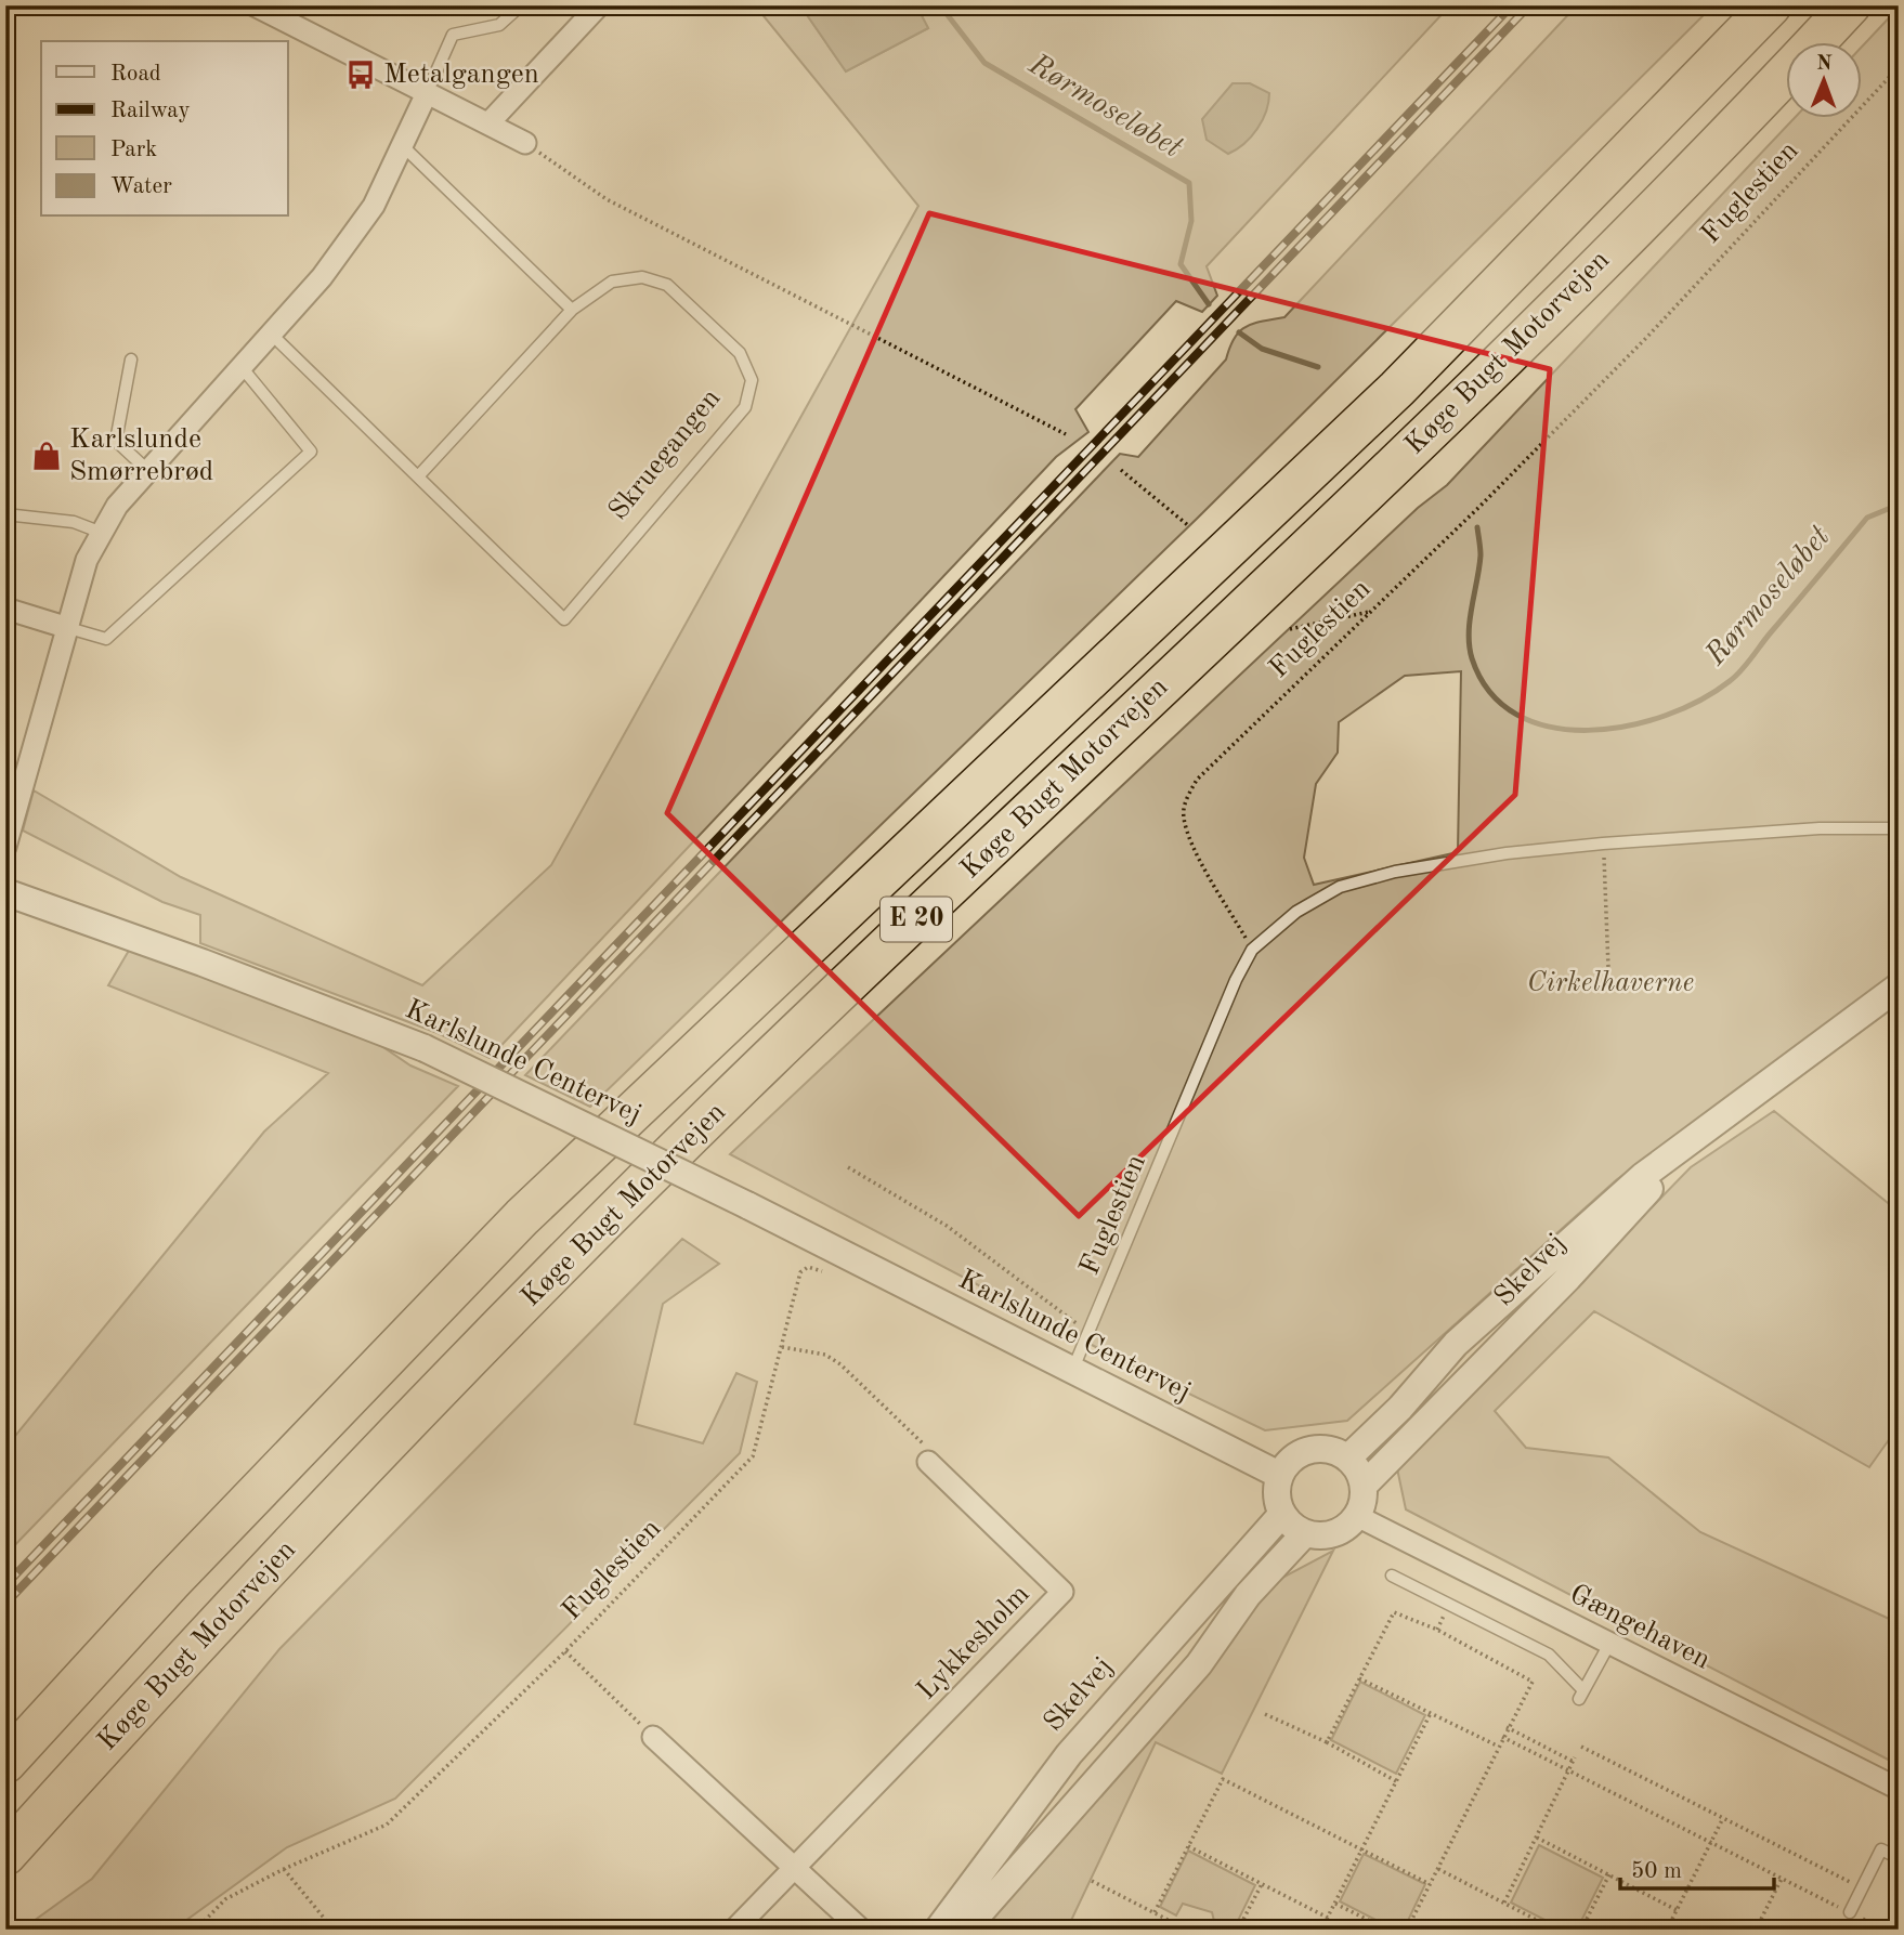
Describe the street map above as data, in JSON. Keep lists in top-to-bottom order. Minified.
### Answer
{"streets":{"highway":["Køge Bugt Motorvejen","E 20"],"street":["Karlslunde Centervej","Skelvej","Gængehaven","Lykkesholm"],"lane":["Fuglestien","Skruegangen"]},"crossings":[["Fuglestien","Karlslunde Centervej"],["Karlslunde Centervej","Skelvej"],["Karlslunde Centervej","Gængehaven"],["Skelvej","Gængehaven"]],"water":["Rørmoseløbet"],"parks":["Cirkelhaverne"],"places":{"bus stop":["Metalgangen"],"shop":["Karlslunde Smørrebrød"]},"legend":["Road","Railway","Park","Water"],"scale_bar":"50 m","north":"top"}
